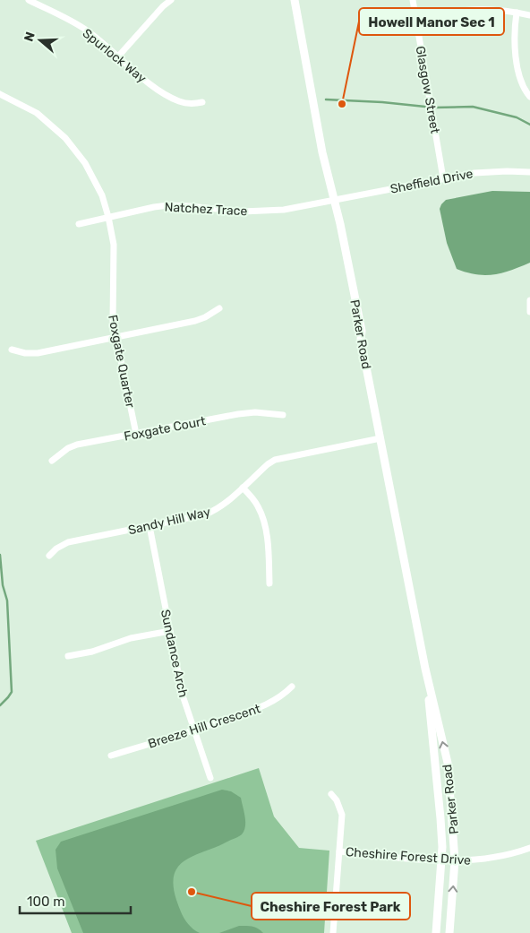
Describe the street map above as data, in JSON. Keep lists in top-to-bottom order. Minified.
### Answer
{"streets":{"street":["Spurlock Way","Glasgow Street","Sheffield Drive","Natchez Trace","Parker Road","Foxgate Quarter","Foxgate Court","Sandy Hill Way","Sundance Arch","Breeze Hill Crescent","Cheshire Forest Drive"]},"crossings":[["Glasgow Street","Sheffield Drive"],["Sheffield Drive","Natchez Trace"],["Sheffield Drive","Parker Road"],["Natchez Trace","Parker Road"],["Natchez Trace","Foxgate Quarter"],["Parker Road","Sandy Hill Way"],["Parker Road","Cheshire Forest Drive"],["Foxgate Quarter","Foxgate Court"],["Sandy Hill Way","Sundance Arch"],["Sundance Arch","Breeze Hill Crescent"]],"places":["Howell Manor Sec 1","Cheshire Forest Park"],"scale_bar":"100 m","north":"left"}
